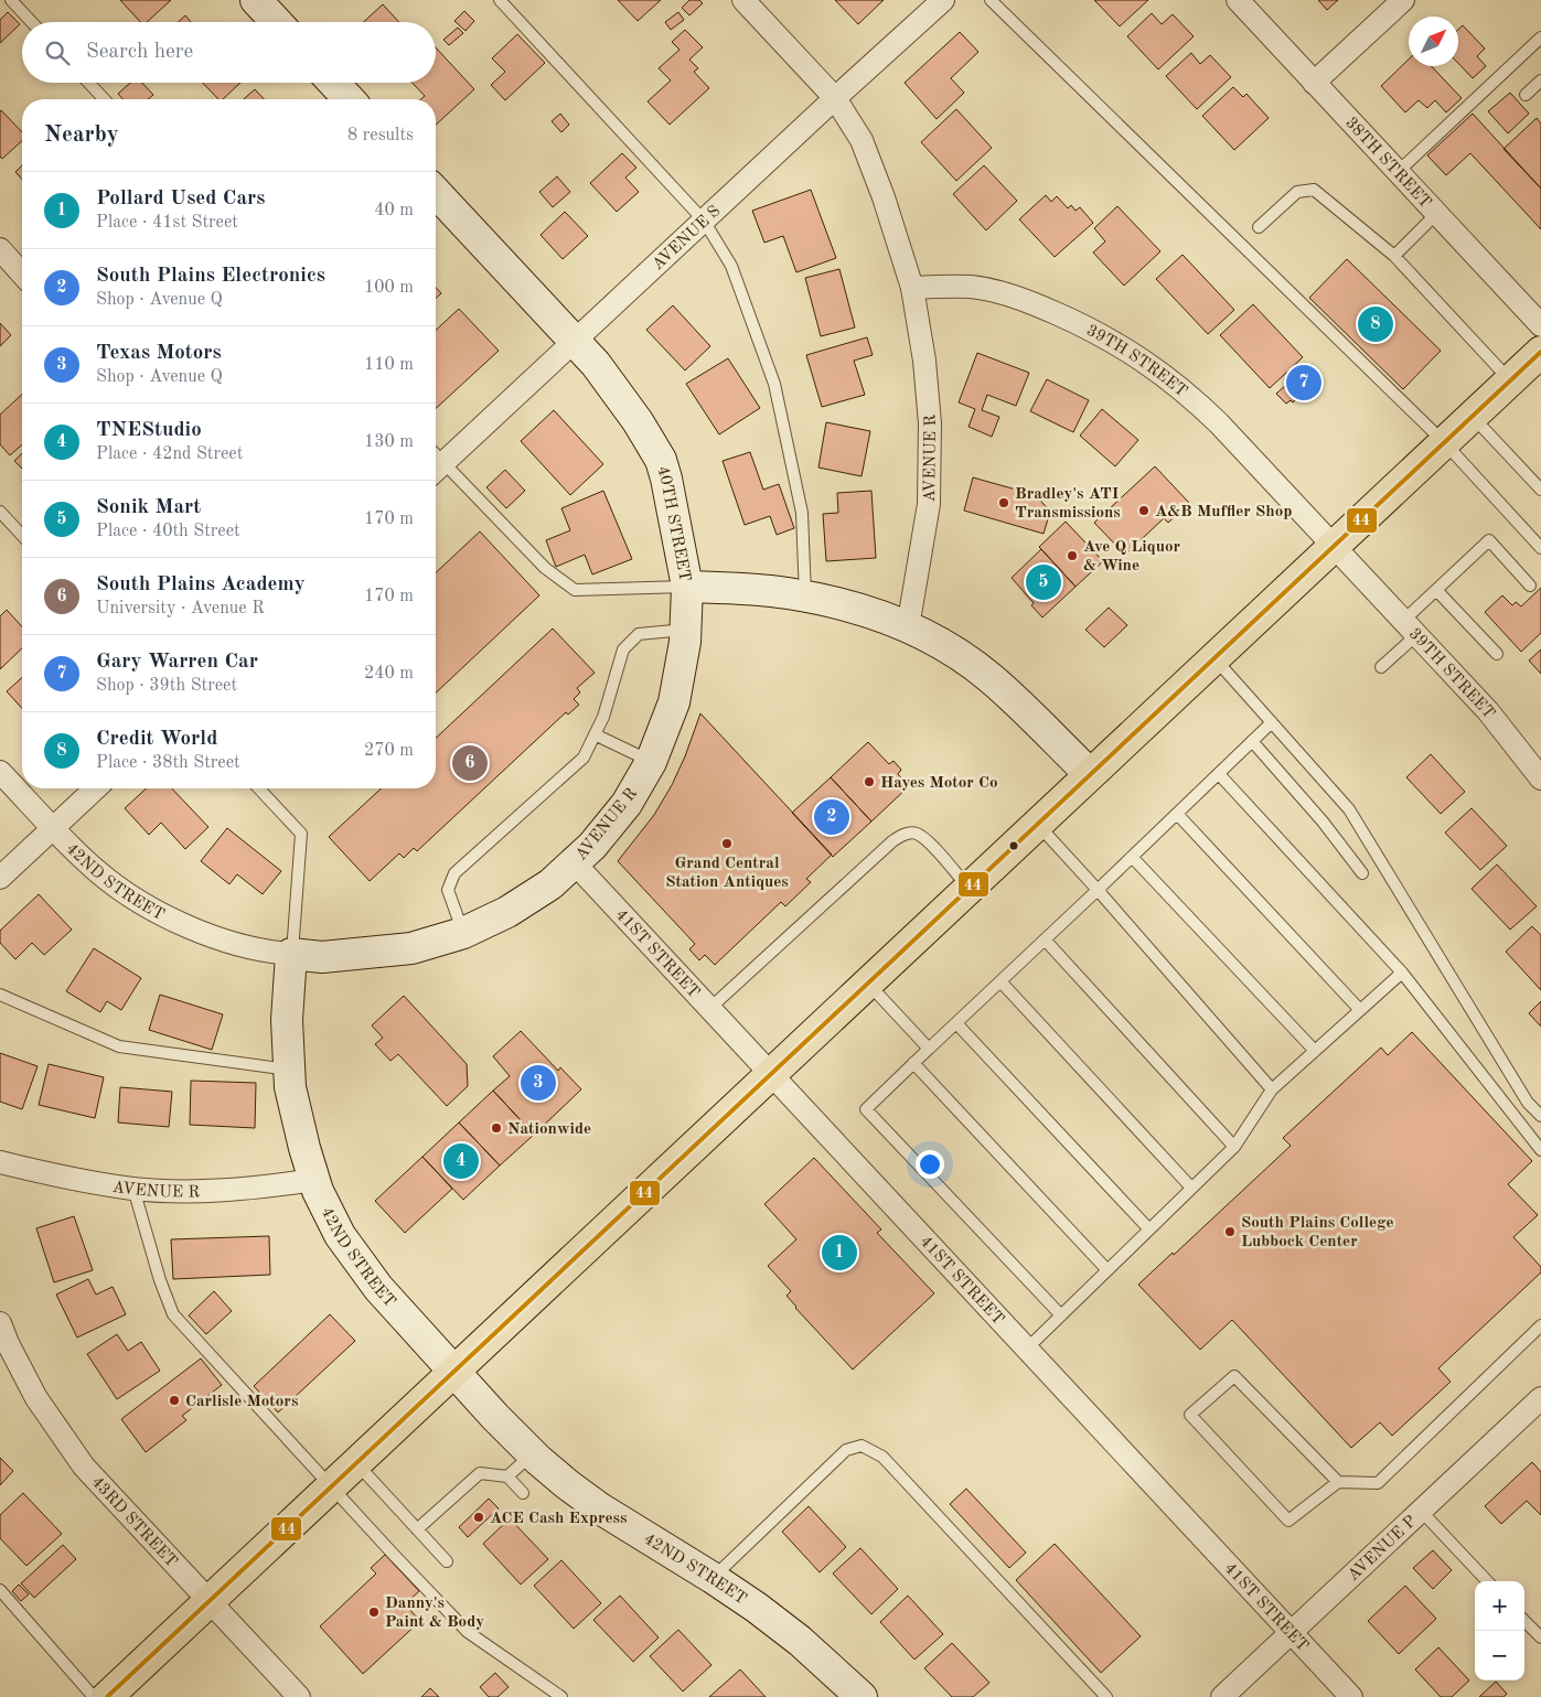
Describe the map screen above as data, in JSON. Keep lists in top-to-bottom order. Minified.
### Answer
{"streets":{"street":["38TH STREET","AVENUE S","39TH STREET","AVENUE R","40TH STREET","42ND STREET","41ST STREET","43RD STREET","AVENUE P"]},"crossings":[["AVENUE S","40TH STREET"],["39TH STREET","AVENUE R"],["AVENUE R","40TH STREET"],["AVENUE R","42ND STREET"],["AVENUE R","41ST STREET"],["41ST STREET","AVENUE P"]],"places":["Bradley's ATI Transmissions","A&B Muffler Shop","Ave Q Liquor & Wine","Hayes Motor Co","Grand Central Station Antiques","Nationwide","South Plains College Lubbock Center","Carlisle Motors","ACE Cash Express","Danny's Paint & Body"],"lines":["transit line 44"],"north":"top right","page":{"search":"Search here","heading":["Nearby","8 results"],"list":[{"mark":"1","name":"Pollard Used Cars","note":"Place · 41st Street","value":"40 m"},{"mark":"2","name":"South Plains Electronics","note":"Shop · Avenue Q","value":"100 m"},{"mark":"3","name":"Texas Motors","note":"Shop · Avenue Q","value":"110 m"},{"mark":"4","name":"TNEStudio","note":"Place · 42nd Street","value":"130 m"},{"mark":"5","name":"Sonik Mart","note":"Place · 40th Street","value":"170 m"},{"mark":"6","name":"South Plains Academy","note":"University · Avenue R","value":"170 m"},{"mark":"7","name":"Gary Warren Car","note":"Shop · 39th Street","value":"240 m"},{"mark":"8","name":"Credit World","note":"Place · 38th Street","value":"270 m"}],"pins":["8","7","5","6","2","3","4","1"],"map_buttons":["+","−"]}}
